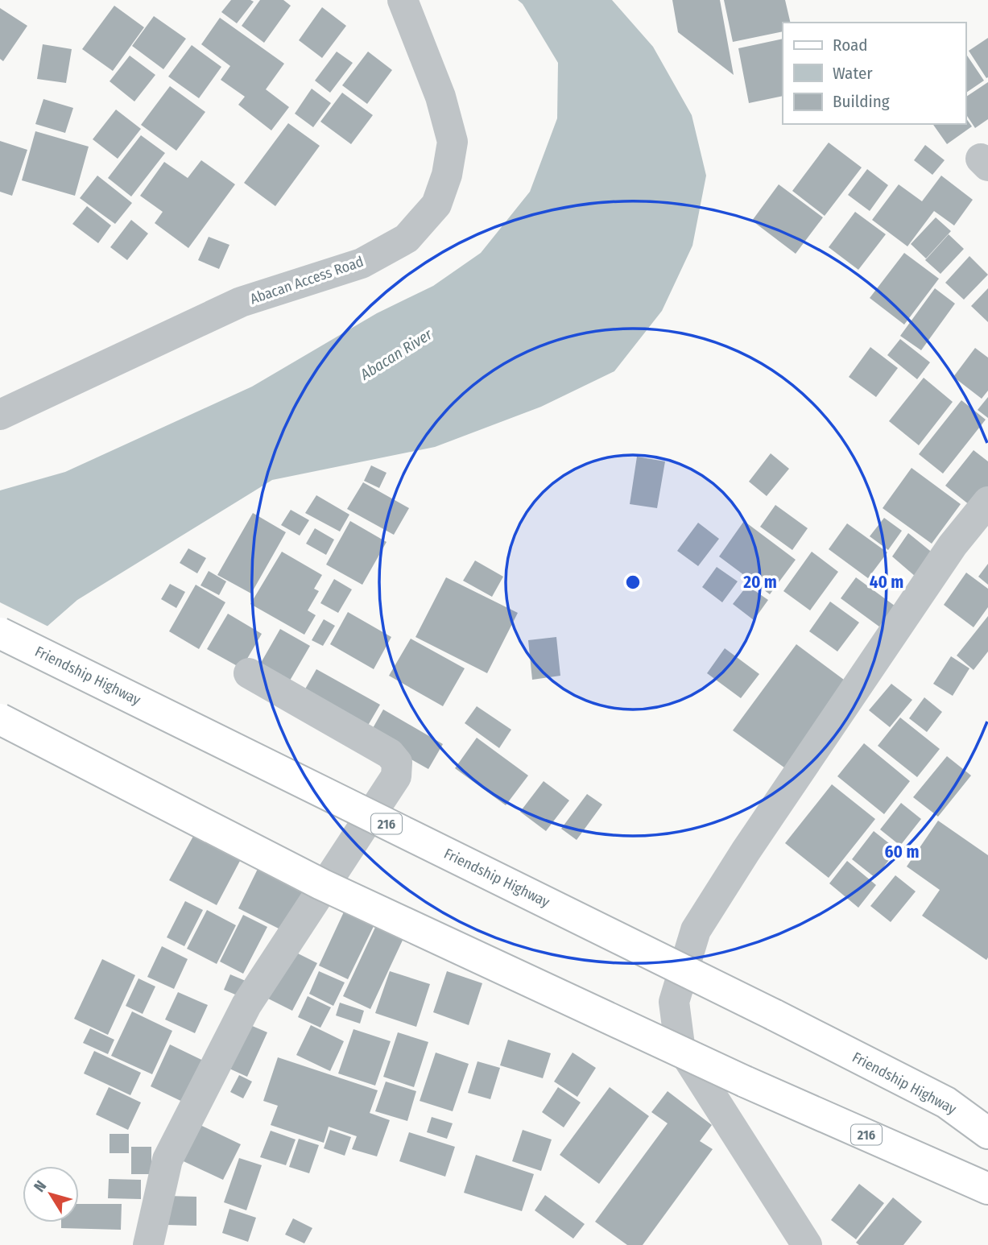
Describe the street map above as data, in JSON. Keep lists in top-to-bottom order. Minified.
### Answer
{"streets":{"main road":["Friendship Highway","216"],"street":["Abacan Access Road"]},"water":["Abacan River"],"legend":["Road","Water","Building"],"north":"top left","rings":["20 m","40 m","60 m"]}
